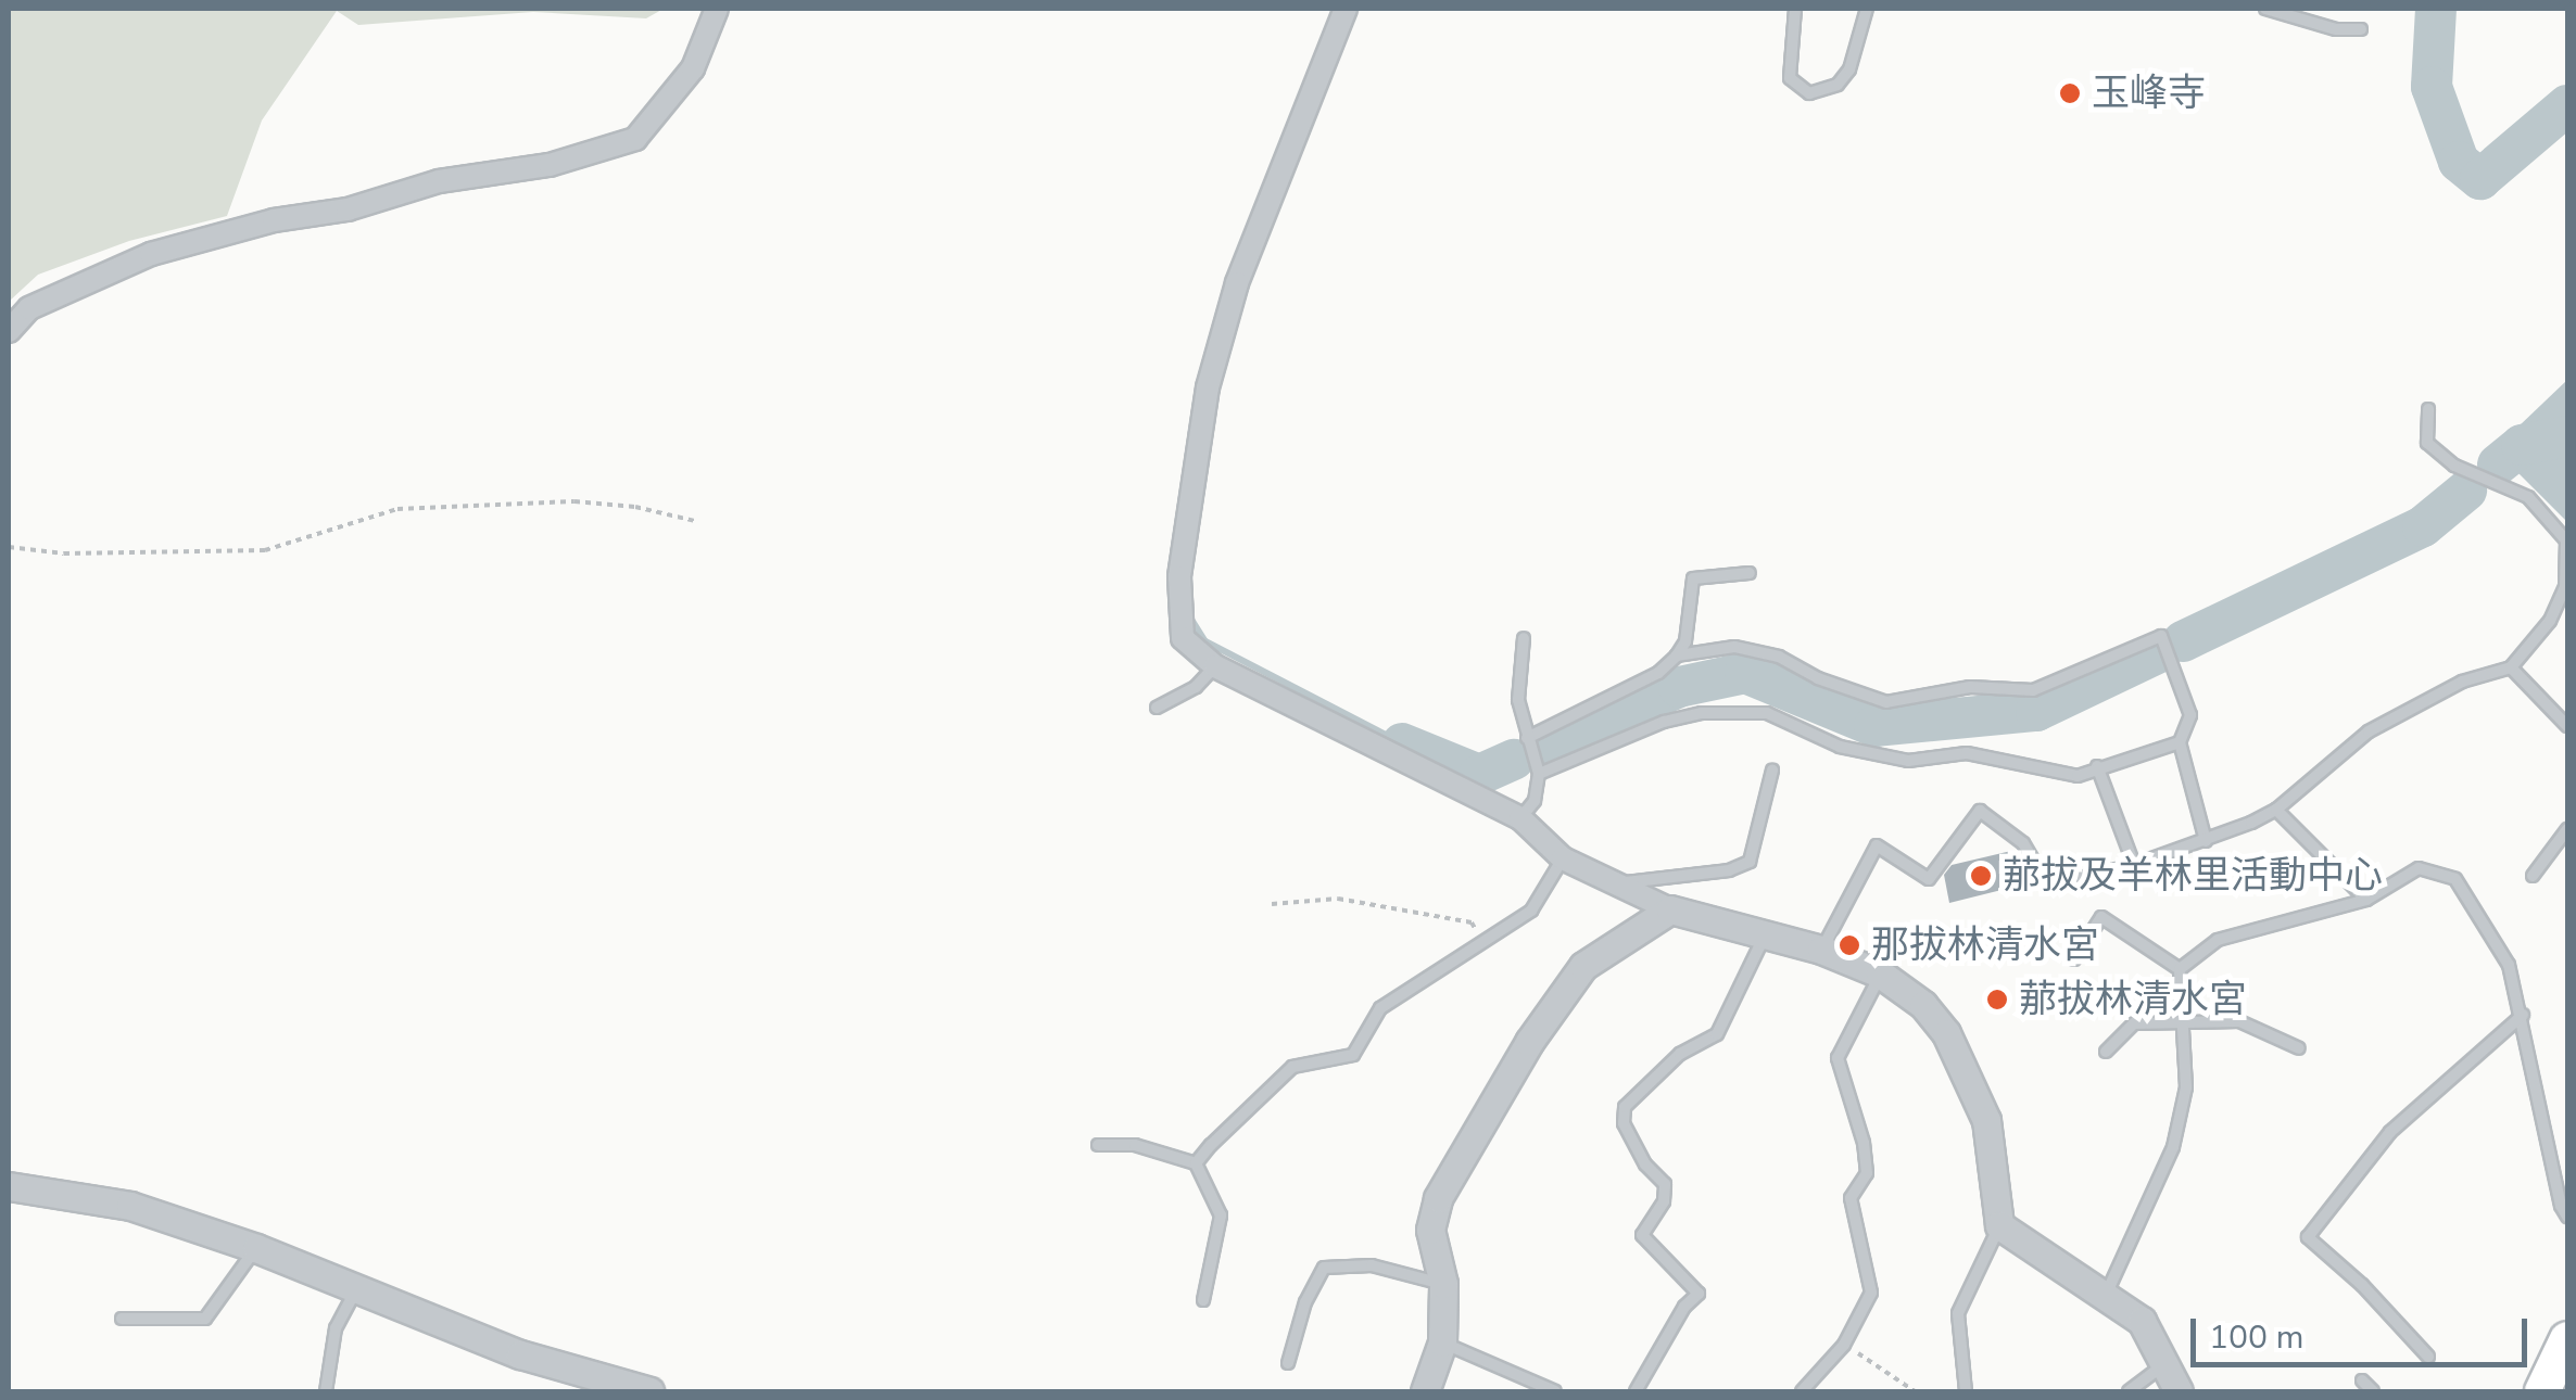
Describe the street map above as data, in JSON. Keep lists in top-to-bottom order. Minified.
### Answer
{"places":["玉峰寺","𦰡拔及羊林里活動中心","那拔林清水宮","𦰡拔林清水宮"],"scale_bar":"100 m"}
